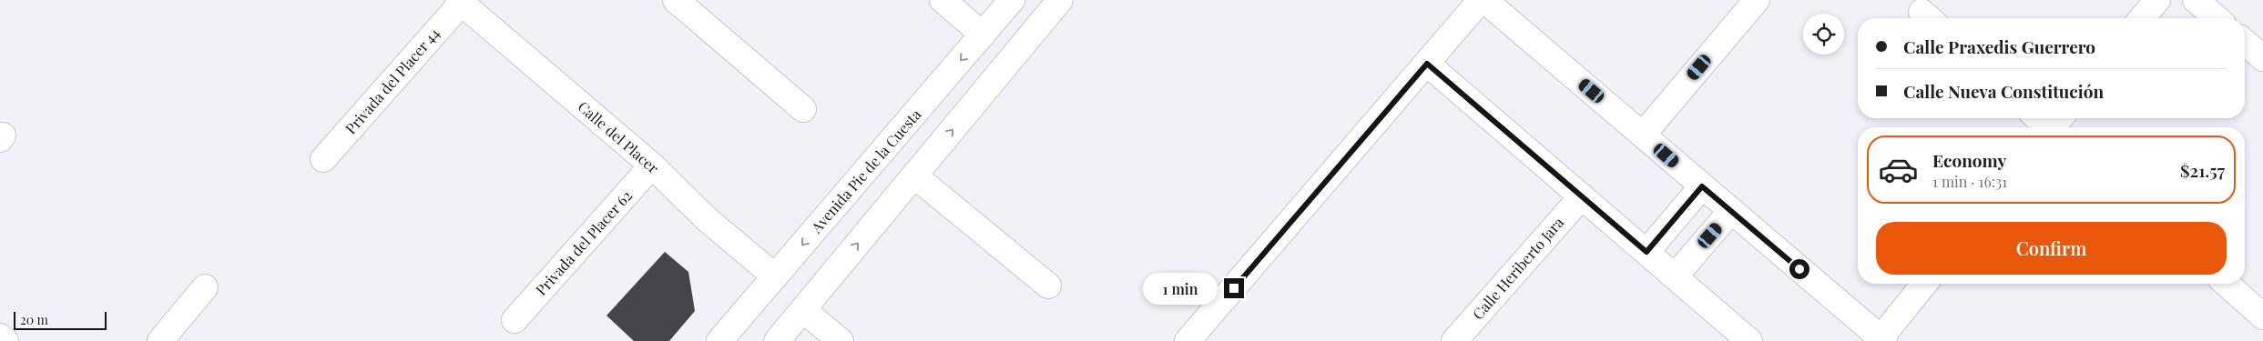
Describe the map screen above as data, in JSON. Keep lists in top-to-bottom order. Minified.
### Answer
{"streets":{"street":["Privada del Placer 44","Calle del Placer","Avenida Pie de la Cuesta","Privada del Placer 62","Calle Heriberto Jara"]},"crossings":[["Privada del Placer 44","Calle del Placer"],["Calle del Placer","Avenida Pie de la Cuesta"],["Calle del Placer","Privada del Placer 62"]],"scale_bar":"20 m","page":{"banner":["Calle Praxedis Guerrero","Calle Nueva Constitución"],"list":[{"name":"Economy","note":"1 min · 16:31","value":"$21.57"}],"buttons":"Confirm","bubble":"1 min","scale":"20 m"}}
